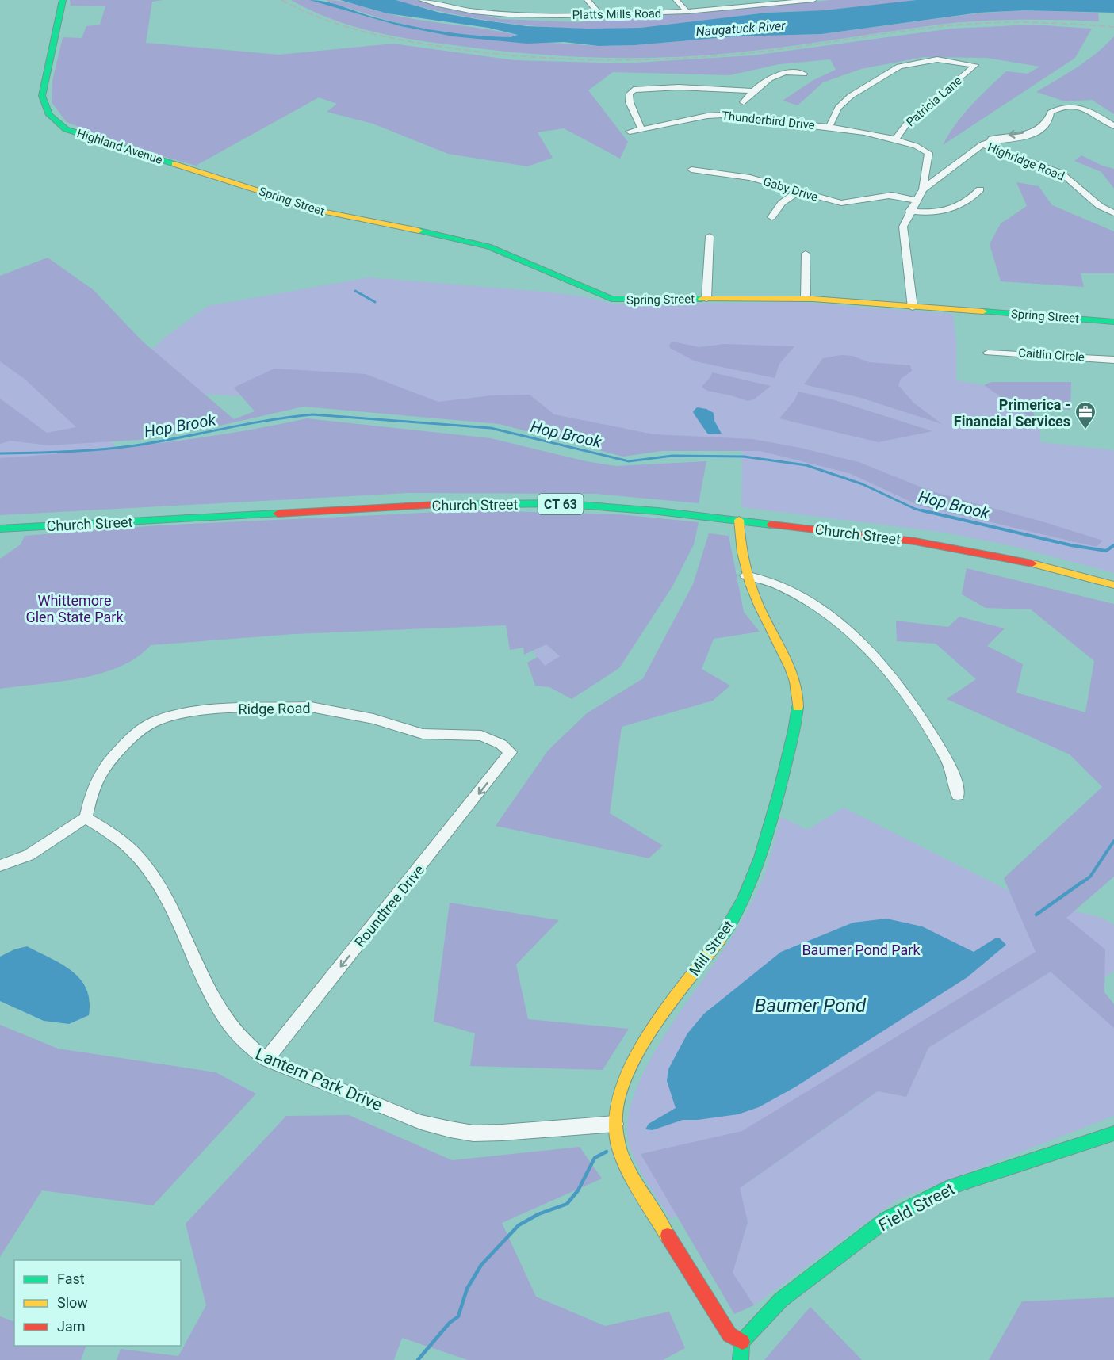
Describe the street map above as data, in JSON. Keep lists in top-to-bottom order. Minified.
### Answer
{"streets":{"main road":["Highland Avenue","Spring Street","CT 63","Church Street","Mill Street","Field Street"],"street":["Platts Mills Road","Patricia Lane","Thunderbird Drive","Highridge Road","Gaby Drive","Caitlin Circle","Ridge Road","Roundtree Drive","Lantern Park Drive"]},"crossings":[["Patricia Lane","Thunderbird Drive"],["Highland Avenue","Spring Street"],["Church Street","Mill Street"],["Ridge Road","Roundtree Drive"],["Ridge Road","Lantern Park Drive"],["Roundtree Drive","Lantern Park Drive"],["Mill Street","Lantern Park Drive"],["Mill Street","Field Street"]],"one_way":["Roundtree Drive"],"water":["Naugatuck River","Hop Brook","Baumer Pond"],"parks":["Whittemore Glen State Park","Baumer Pond Park"],"places":{"office":["Primerica - Financial Services"]},"legend":["Fast","Slow","Jam"]}
